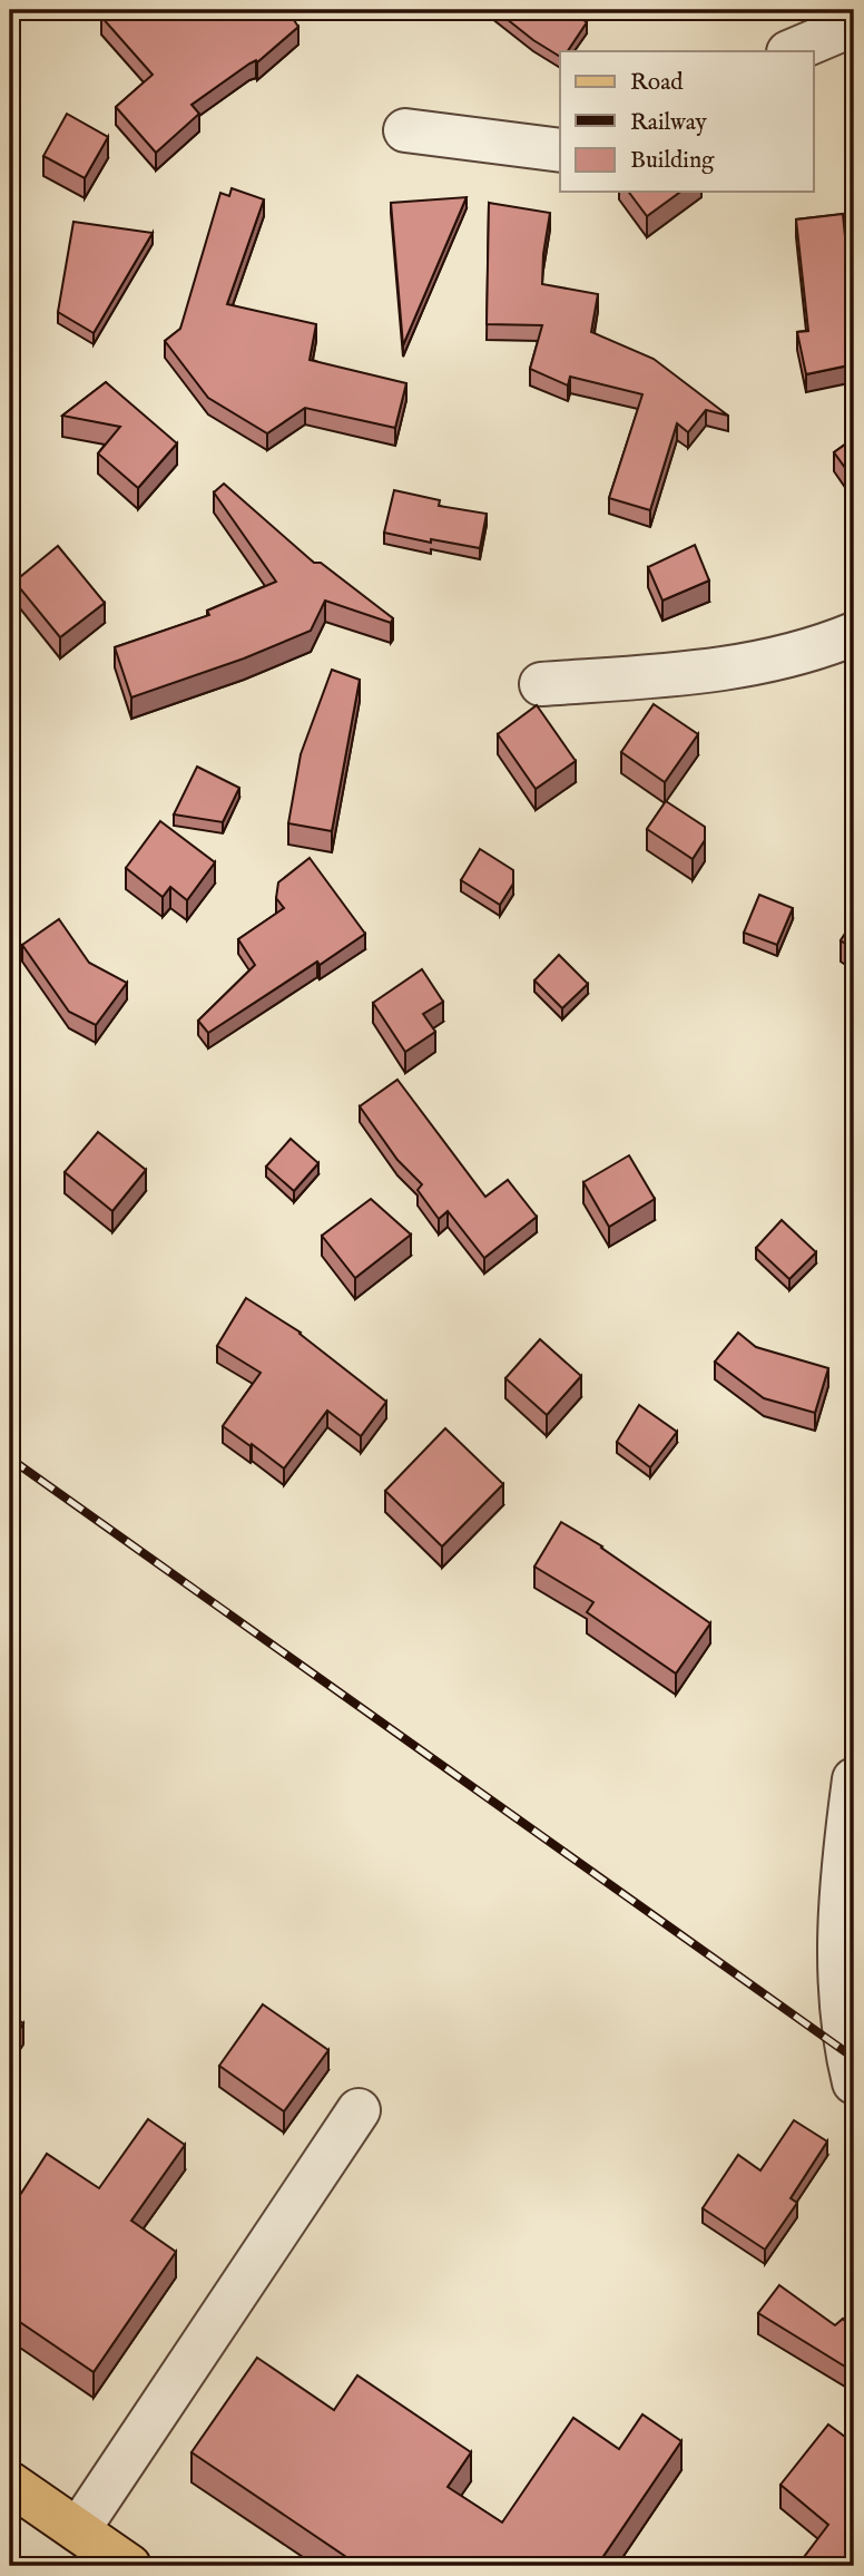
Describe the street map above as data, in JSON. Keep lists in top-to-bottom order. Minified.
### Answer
{"legend":["Road","Railway","Building"]}
